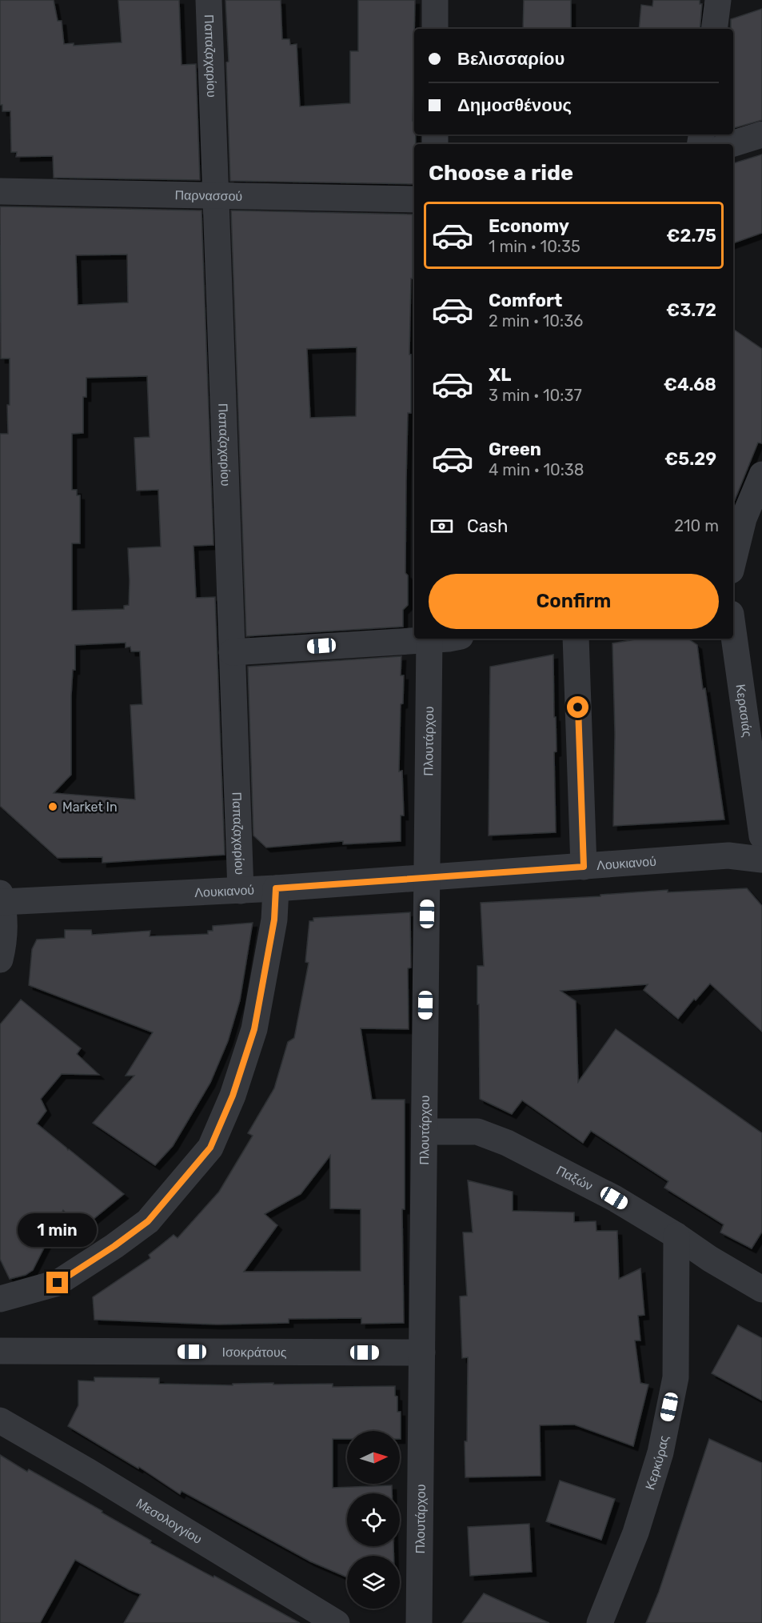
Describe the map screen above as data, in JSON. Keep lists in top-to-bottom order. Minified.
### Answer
{"streets":{"street":["Παπαζαχαρίου","Παρνασσού","Κερασιάς","Πλουτάρχου","Λουκιανού","Παξών","Ισοκράτους","Κερκύρας","Μεσολογγίου"]},"crossings":[["Παπαζαχαρίου","Παρνασσού"],["Παπαζαχαρίου","Λουκιανού"],["Πλουτάρχου","Λουκιανού"],["Πλουτάρχου","Παξών"],["Πλουτάρχου","Ισοκράτους"],["Παξών","Κερκύρας"]],"places":["Market In"],"north":"right","page":{"banner":["Βελισσαρίου","Δημοσθένους"],"heading":"Choose a ride","list":[{"name":"Economy","note":"1 min · 10:35","value":"€2.75"},{"name":"Comfort","note":"2 min · 10:36","value":"€3.72"},{"name":"XL","note":"3 min · 10:37","value":"€4.68"},{"name":"Green","note":"4 min · 10:38","value":"€5.29"}],"pay":["Cash","210 m"],"buttons":"Confirm","bubble":"1 min"}}
